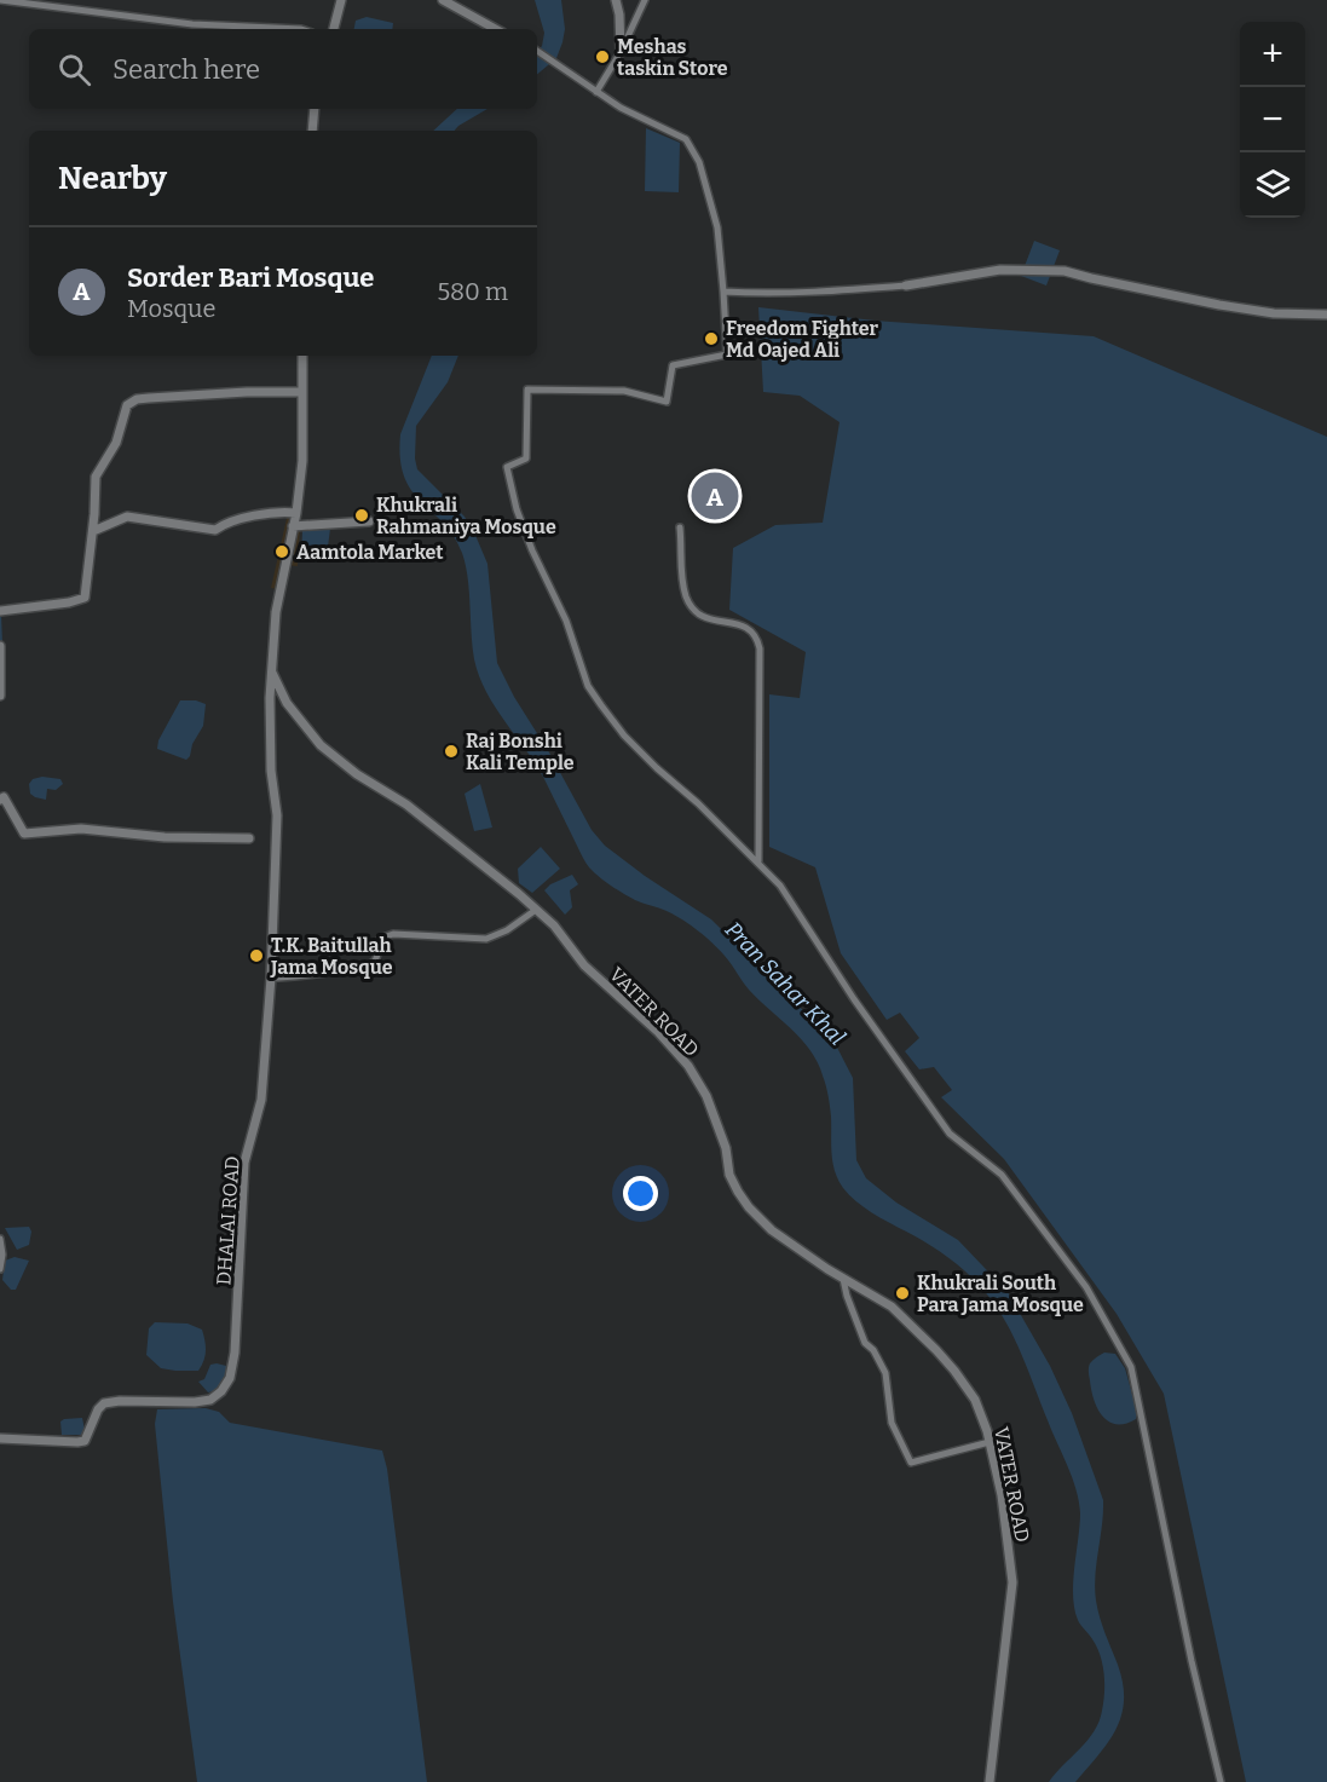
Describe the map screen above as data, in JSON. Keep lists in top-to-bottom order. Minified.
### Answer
{"streets":{"street":["VATER ROAD","DHALAI ROAD"]},"crossings":[["VATER ROAD","DHALAI ROAD"]],"water":["Pran Sahar Khal"],"places":["Meshas taskin Store","Freedom Fighter Md Oajed Ali","Khukrali Rahmaniya Mosque","Aamtola Market","Raj Bonshi Kali Temple","T.K. Baitullah Jama Mosque","Khukrali South Para Jama Mosque"],"page":{"map_buttons":["+","−"],"search":"Search here","heading":"Nearby","list":[{"mark":"A","name":"Sorder Bari Mosque","note":"Mosque","value":"580 m"}],"pins":"A"}}
